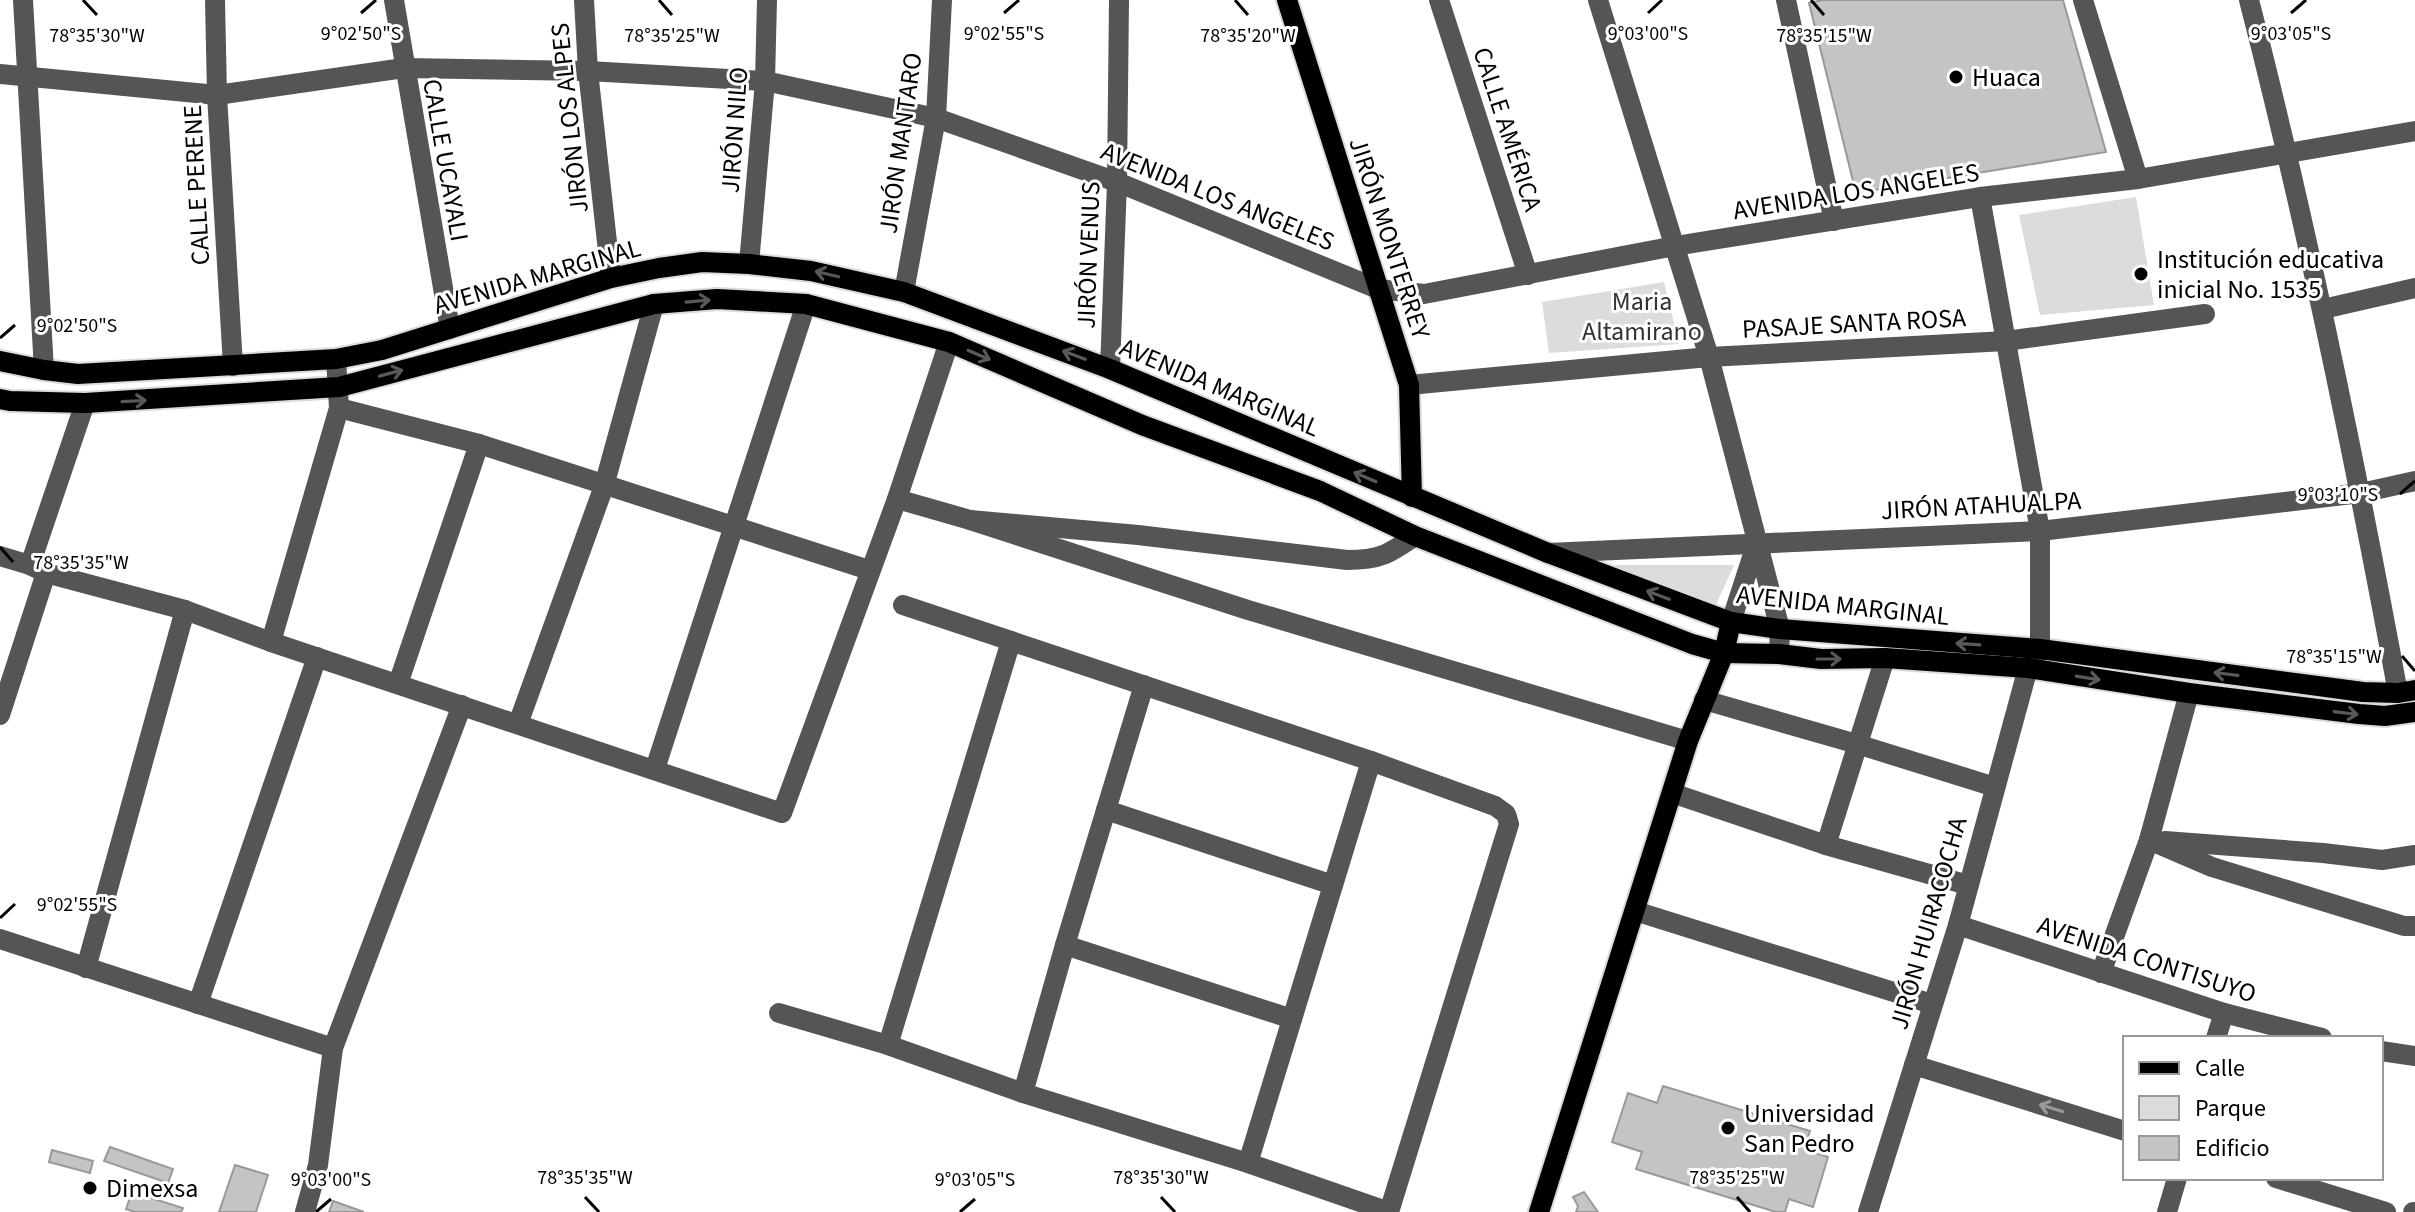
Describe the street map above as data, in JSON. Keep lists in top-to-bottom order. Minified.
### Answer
{"streets":{"main road":["JIRÓN MONTERREY","AVENIDA MARGINAL"],"street":["JIRÓN LOS ALPES","CALLE AMÉRICA","JIRÓN NILO","JIRÓN MANTARO","CALLE UCAYALI","CALLE PERENE","AVENIDA LOS ANGELES","JIRÓN VENUS","PASAJE SANTA ROSA","JIRÓN ATAHUALPA","JIRÓN HUIRACOCHA","AVENIDA CONTISUYO"]},"crossings":[["JIRÓN LOS ALPES","AVENIDA LOS ANGELES"],["JIRÓN LOS ALPES","AVENIDA MARGINAL"],["CALLE AMÉRICA","AVENIDA LOS ANGELES"],["JIRÓN NILO","AVENIDA LOS ANGELES"],["JIRÓN NILO","AVENIDA MARGINAL"],["JIRÓN MANTARO","AVENIDA LOS ANGELES"],["JIRÓN MANTARO","AVENIDA MARGINAL"],["CALLE UCAYALI","AVENIDA LOS ANGELES"],["CALLE UCAYALI","AVENIDA MARGINAL"],["CALLE PERENE","AVENIDA LOS ANGELES"],["CALLE PERENE","AVENIDA MARGINAL"],["AVENIDA LOS ANGELES","JIRÓN MONTERREY"],["AVENIDA LOS ANGELES","JIRÓN VENUS"],["JIRÓN MONTERREY","AVENIDA MARGINAL"],["JIRÓN MONTERREY","PASAJE SANTA ROSA"],["JIRÓN VENUS","AVENIDA MARGINAL"],["AVENIDA MARGINAL","JIRÓN ATAHUALPA"],["AVENIDA MARGINAL","JIRÓN HUIRACOCHA"],["JIRÓN HUIRACOCHA","AVENIDA CONTISUYO"]],"parks":["Maria Altamirano"],"places":["Huaca","Institución educativa inicial No. 1535","Universidad San Pedro","Dimexsa"],"legend":["Calle","Parque","Edificio"],"coordinates":["9°02'50\"S","9°02'55\"S","9°03'00\"S","9°03'05\"S","78°35'30\"W","78°35'25\"W","78°35'20\"W","78°35'15\"W","9°03'10\"S","78°35'35\"W"]}
